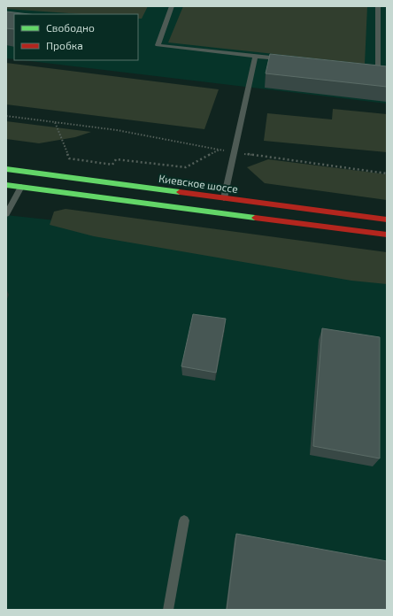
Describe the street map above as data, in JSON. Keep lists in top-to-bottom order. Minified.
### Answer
{"streets":{"highway":["Киевское шоссе"]},"legend":["Свободно","Пробка"]}
